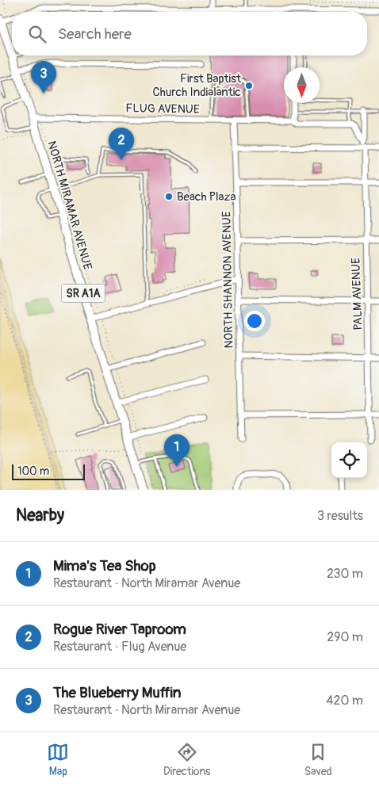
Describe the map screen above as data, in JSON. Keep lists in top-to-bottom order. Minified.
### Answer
{"streets":{"main road":["NORTH MIRAMAR AVENUE","SR A1A"],"street":["FLUG AVENUE","NORTH SHANNON AVENUE","PALM AVENUE"]},"crossings":[["FLUG AVENUE","NORTH MIRAMAR AVENUE"],["FLUG AVENUE","NORTH SHANNON AVENUE"]],"places":["First Baptist Church Indialantic","Beach Plaza"],"scale_bar":"100 m","north":"bottom","page":{"search":"Search here","pins":["3","2","1"],"scale":"100 m","heading":["Nearby","3 results"],"list":[{"mark":"1","name":"Mima's Tea Shop","note":"Restaurant · North Miramar Avenue","value":"230 m"},{"mark":"2","name":"Rogue River Taproom","note":"Restaurant · Flug Avenue","value":"290 m"},{"mark":"3","name":"The Blueberry Muffin","note":"Restaurant · North Miramar Avenue","value":"420 m"}],"nav":["Map","Directions","Saved"]}}
